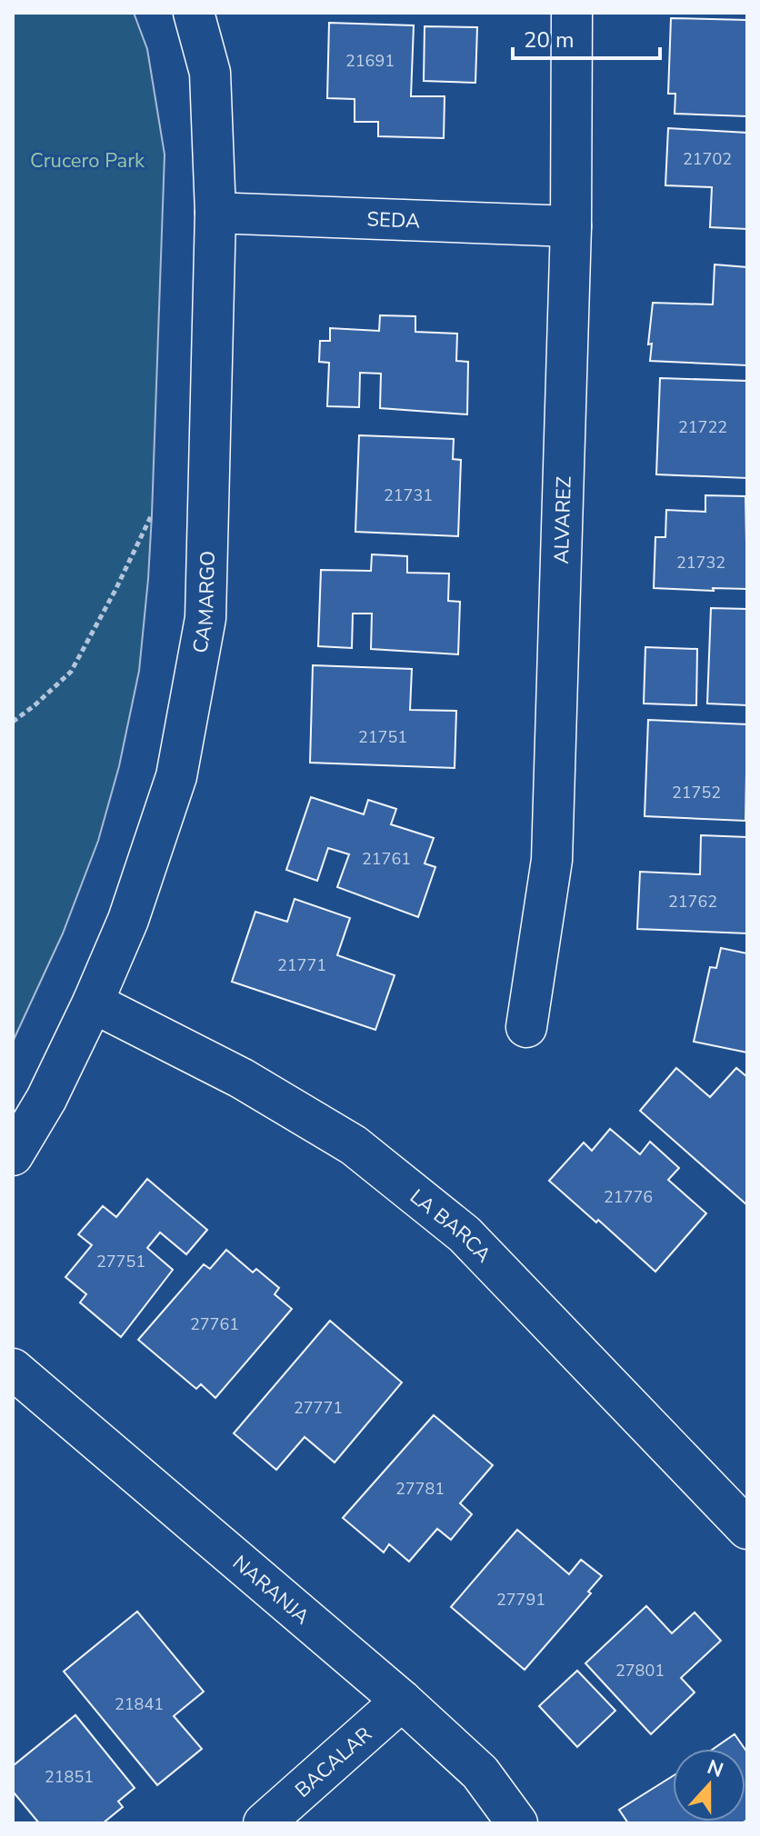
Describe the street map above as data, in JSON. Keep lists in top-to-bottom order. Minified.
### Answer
{"streets":{"street":["SEDA","ALVAREZ","CAMARGO","LA BARCA","NARANJA","BACALAR"]},"crossings":[["SEDA","ALVAREZ"],["SEDA","CAMARGO"],["CAMARGO","LA BARCA"],["NARANJA","BACALAR"]],"parks":["Crucero Park"],"house_numbers":["21691","21702","21722","21731","21732","21751","21752","21761","21762","21771","21776","27751","27761","27771","27781","27791","27801","21841","21851"],"scale_bar":"20 m","north":"top"}
